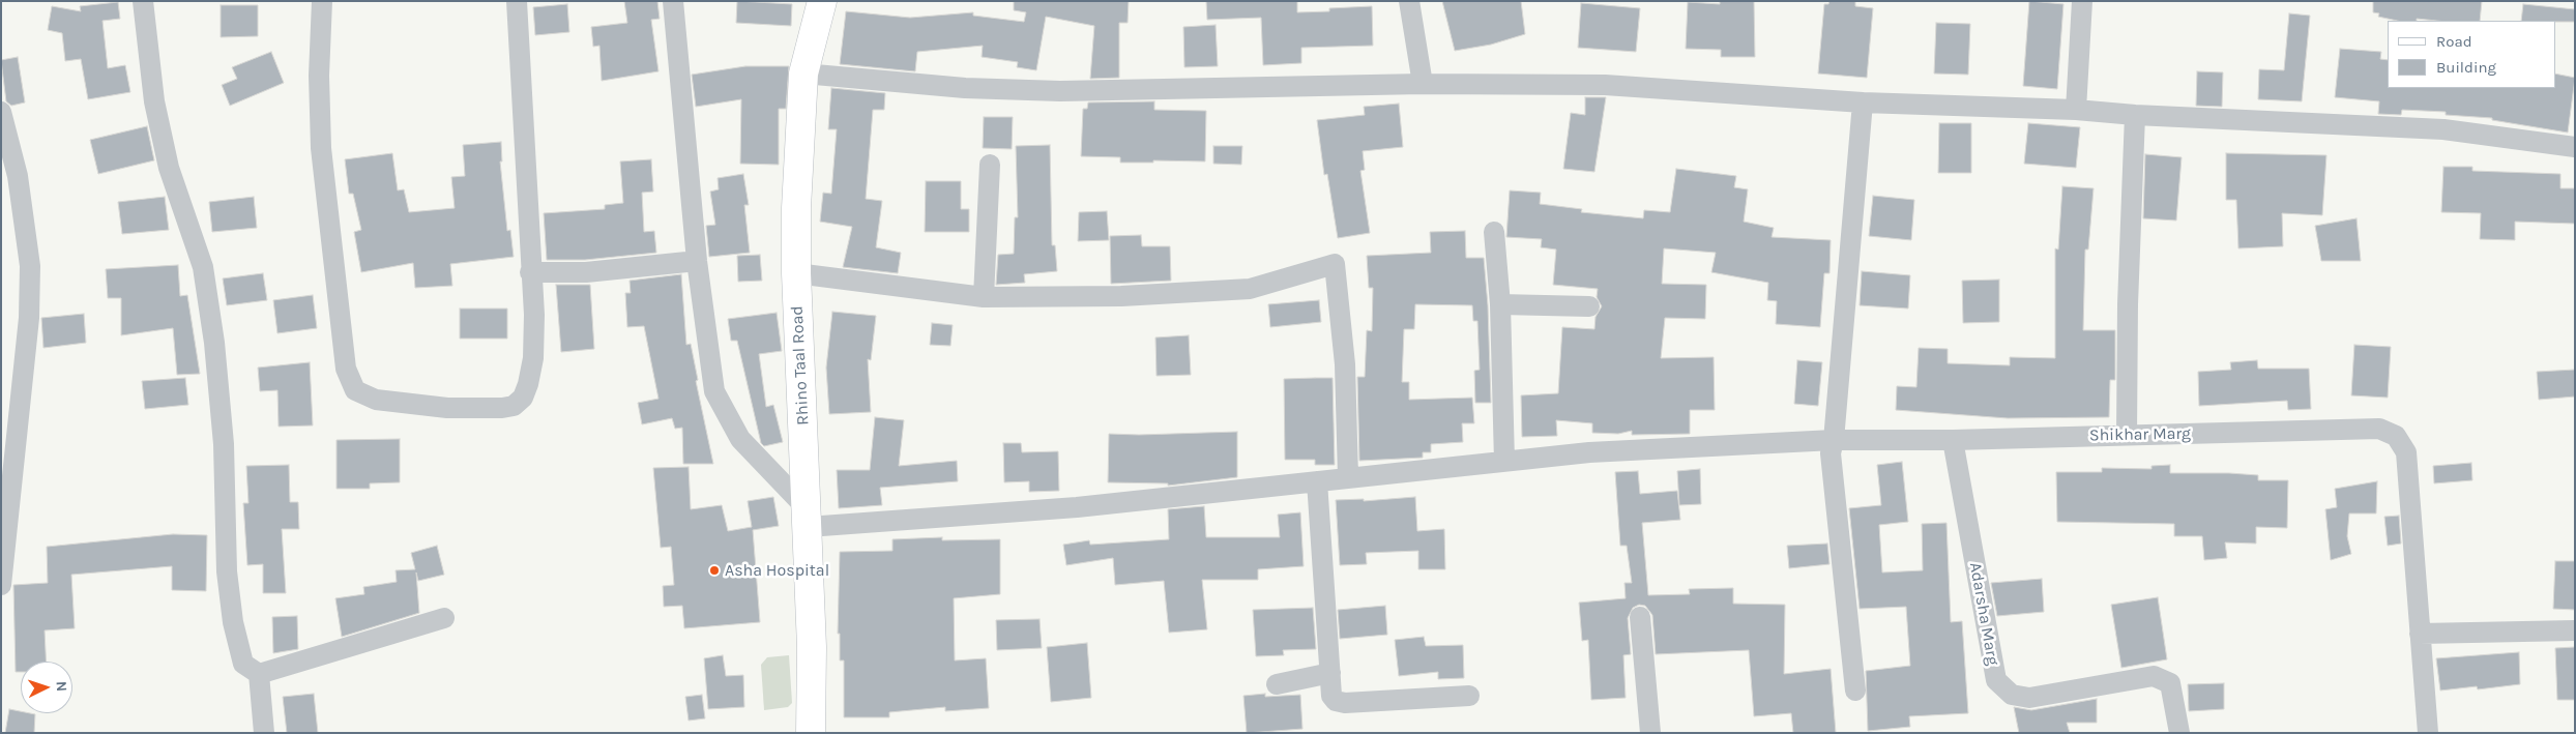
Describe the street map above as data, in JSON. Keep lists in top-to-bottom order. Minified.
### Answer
{"streets":{"street":["Rhino Taal Road","Shikhar Marg","Adarsha Marg"]},"crossings":[["Rhino Taal Road","Shikhar Marg"],["Shikhar Marg","Adarsha Marg"]],"places":["Asha Hospital"],"legend":["Road","Building"],"north":"right"}
